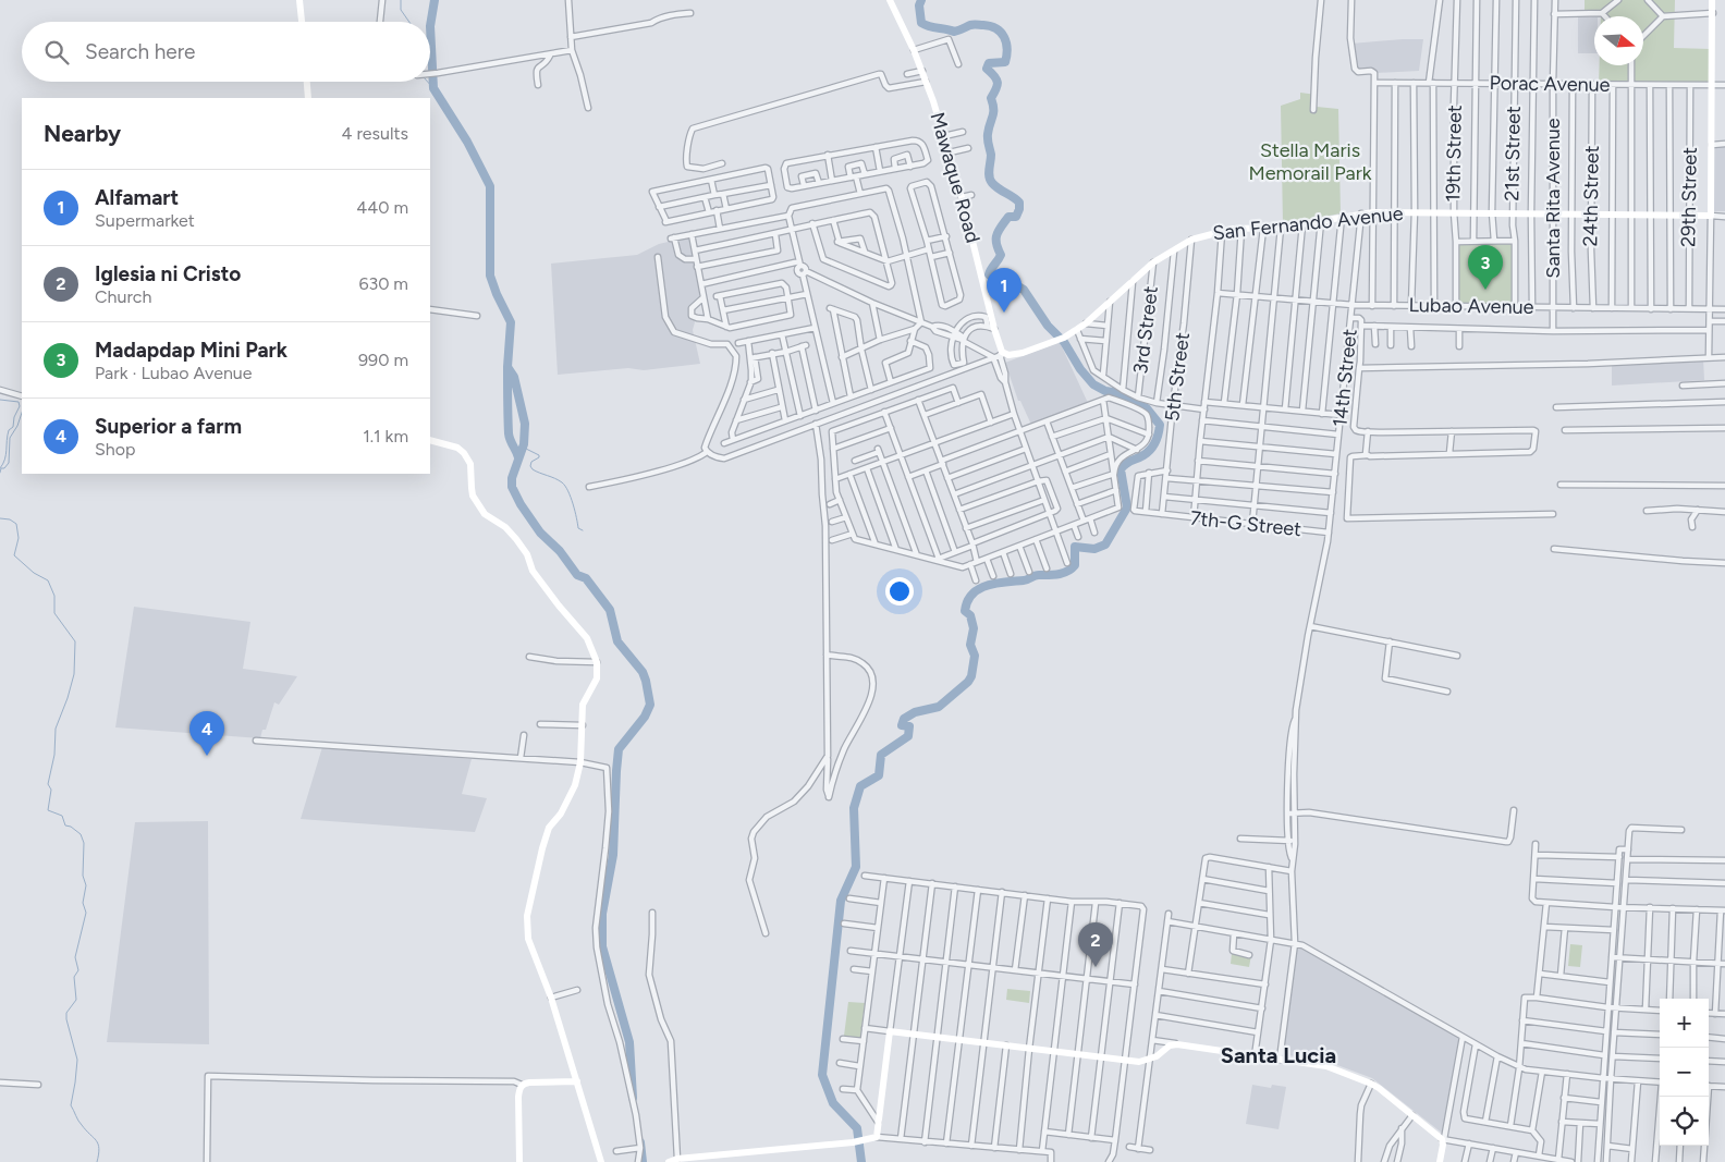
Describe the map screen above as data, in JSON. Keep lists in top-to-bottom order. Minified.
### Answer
{"streets":{"street":["Porac Avenue","19th Street","21st Street","Mawaque Road","24th Street","29th Street","Santa Rita Avenue","San Fernando Avenue","Lubao Avenue","3rd Street","5th Street","14th Street","7th-G Street"]},"crossings":[["Porac Avenue","19th Street"],["Porac Avenue","21st Street"],["Porac Avenue","24th Street"],["Porac Avenue","29th Street"],["Porac Avenue","Santa Rita Avenue"],["19th Street","San Fernando Avenue"],["19th Street","Lubao Avenue"],["21st Street","San Fernando Avenue"],["21st Street","Lubao Avenue"],["Mawaque Road","San Fernando Avenue"],["24th Street","San Fernando Avenue"],["24th Street","Lubao Avenue"],["29th Street","San Fernando Avenue"],["29th Street","Lubao Avenue"],["Santa Rita Avenue","San Fernando Avenue"],["Santa Rita Avenue","Lubao Avenue"],["San Fernando Avenue","3rd Street"],["San Fernando Avenue","5th Street"],["San Fernando Avenue","14th Street"],["Lubao Avenue","14th Street"],["5th Street","7th-G Street"],["14th Street","7th-G Street"]],"districts":["Santa Lucia"],"parks":["Stella Maris Memorail Park"],"north":"right","page":{"search":"Search here","heading":["Nearby","4 results"],"list":[{"mark":"1","name":"Alfamart","note":"Supermarket","value":"440 m"},{"mark":"2","name":"Iglesia ni Cristo","note":"Church","value":"630 m"},{"mark":"3","name":"Madapdap Mini Park","note":"Park · Lubao Avenue","value":"990 m"},{"mark":"4","name":"Superior a farm","note":"Shop","value":"1.1 km"}],"pins":["3","1","4","2"],"map_buttons":["+","−"]}}
